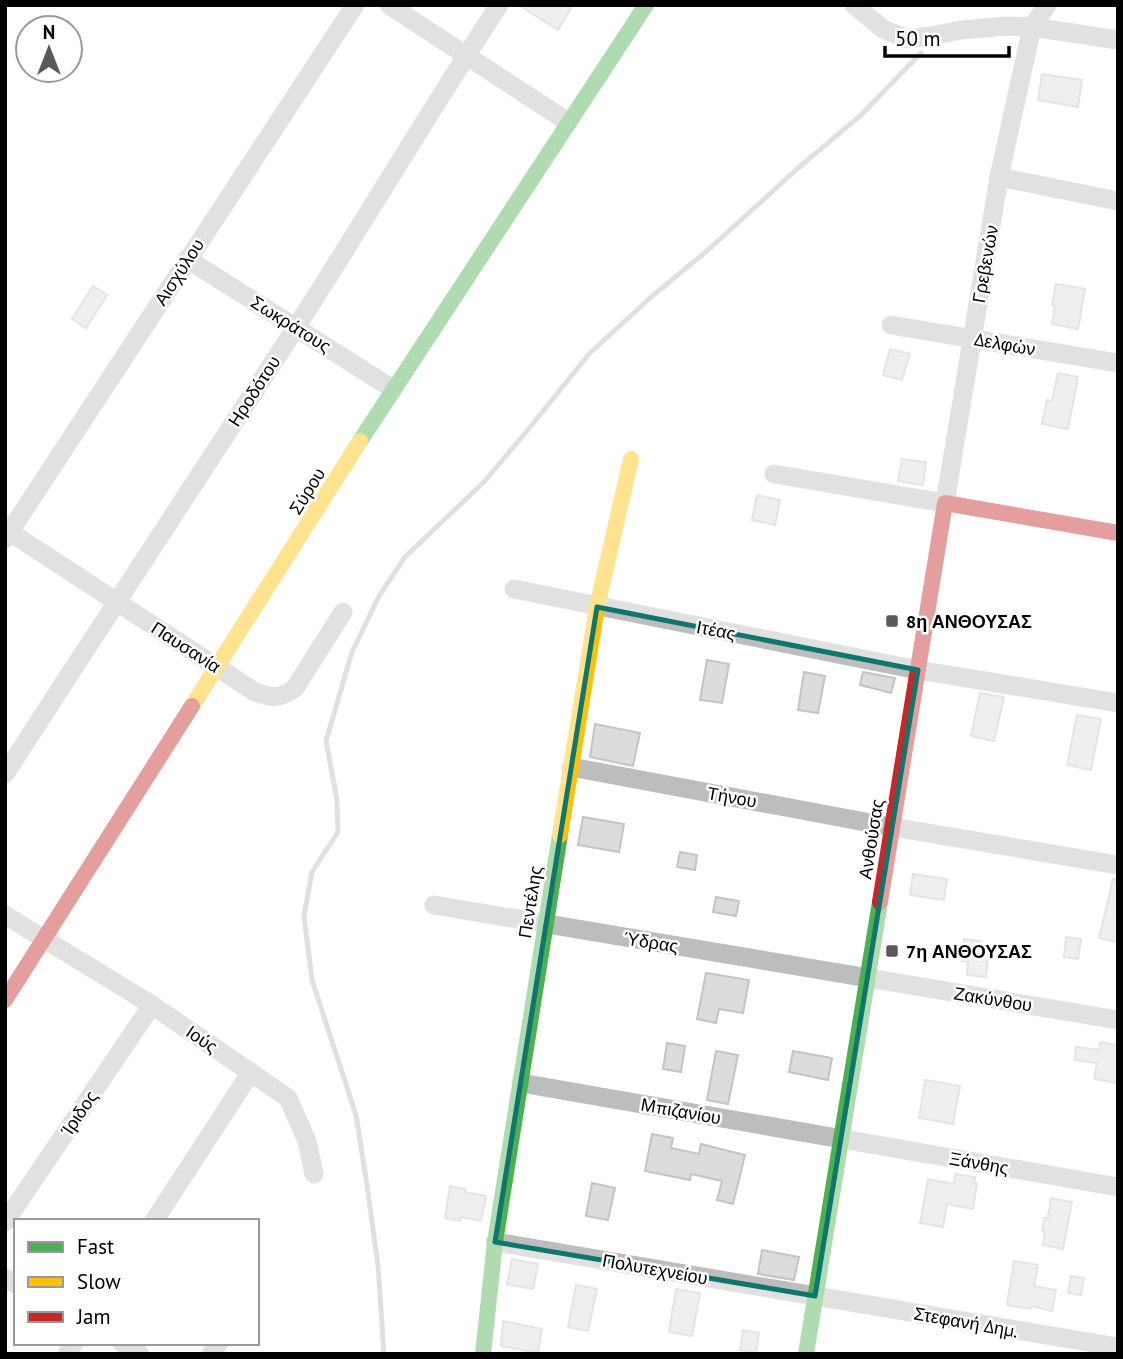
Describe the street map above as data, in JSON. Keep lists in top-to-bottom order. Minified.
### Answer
{"streets":{"street":["Γρεβενών","Αισχύλου","Σωκράτους","Δελφών","Ηροδότου","Σύρου","Ιτέας","Παυσανία","Τήνου","Ανθούσας","Πεντέλης","Ύδρας","Ζακύνθου","Ιούς","Μπιζανίου","Ίριδος","Ξάνθης","Πολυτεχνείου","Στεφανή Δημ."]},"crossings":[["Γρεβενών","Δελφών"],["Γρεβενών","Ανθούσας"],["Αισχύλου","Σωκράτους"],["Αισχύλου","Παυσανία"],["Σωκράτους","Ηροδότου"],["Σωκράτους","Σύρου"],["Ηροδότου","Παυσανία"],["Σύρου","Παυσανία"],["Σύρου","Ιούς"],["Ιτέας","Ανθούσας"],["Ιτέας","Πεντέλης"],["Τήνου","Ανθούσας"],["Τήνου","Πεντέλης"],["Ανθούσας","Ύδρας"],["Ανθούσας","Ζακύνθου"],["Ανθούσας","Μπιζανίου"],["Ανθούσας","Ξάνθης"],["Ανθούσας","Πολυτεχνείου"],["Ανθούσας","Στεφανή Δημ."],["Πεντέλης","Ύδρας"],["Πεντέλης","Μπιζανίου"],["Πεντέλης","Πολυτεχνείου"],["Ύδρας","Ζακύνθου"],["Ιούς","Ίριδος"],["Μπιζανίου","Ξάνθης"],["Πολυτεχνείου","Στεφανή Δημ."]],"places":{"transit":["8η ΑΝΘΟΥΣΑΣ","7η ΑΝΘΟΥΣΑΣ"]},"legend":["Fast","Slow","Jam"],"scale_bar":"50 m","north":"top"}
